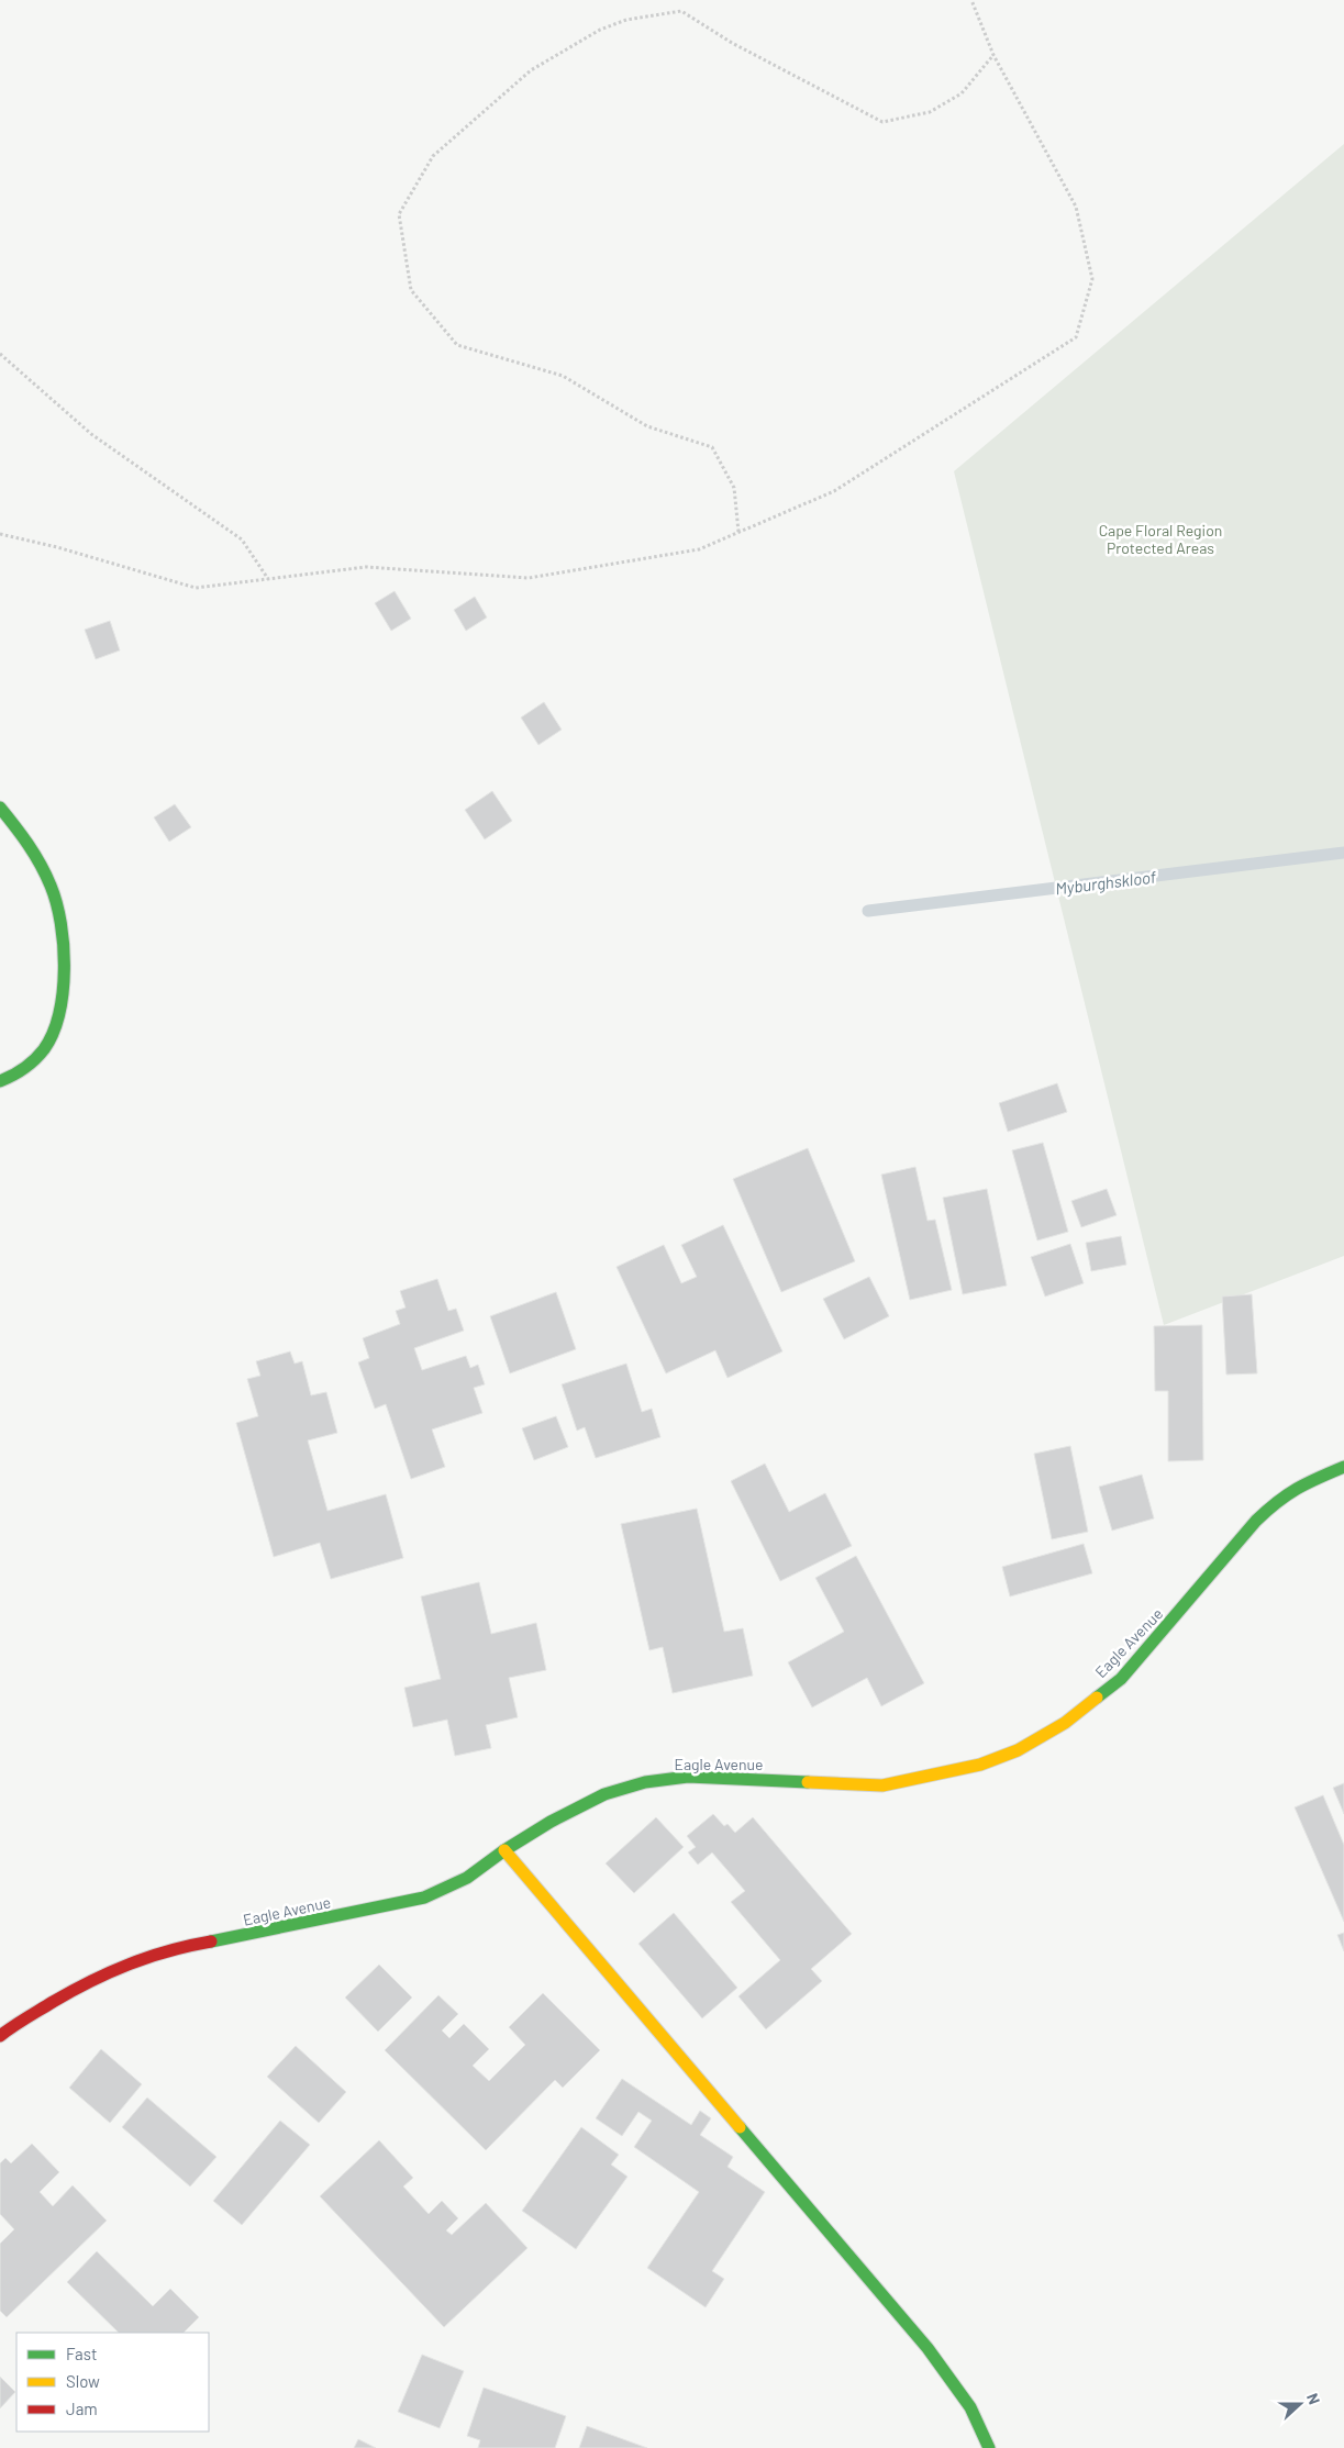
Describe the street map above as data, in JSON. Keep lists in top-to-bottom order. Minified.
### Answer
{"streets":{"street":["Eagle Avenue"]},"water":["Myburghskloof"],"parks":["Cape Floral Region Protected Areas"],"legend":["Fast","Slow","Jam"],"north":"right"}
